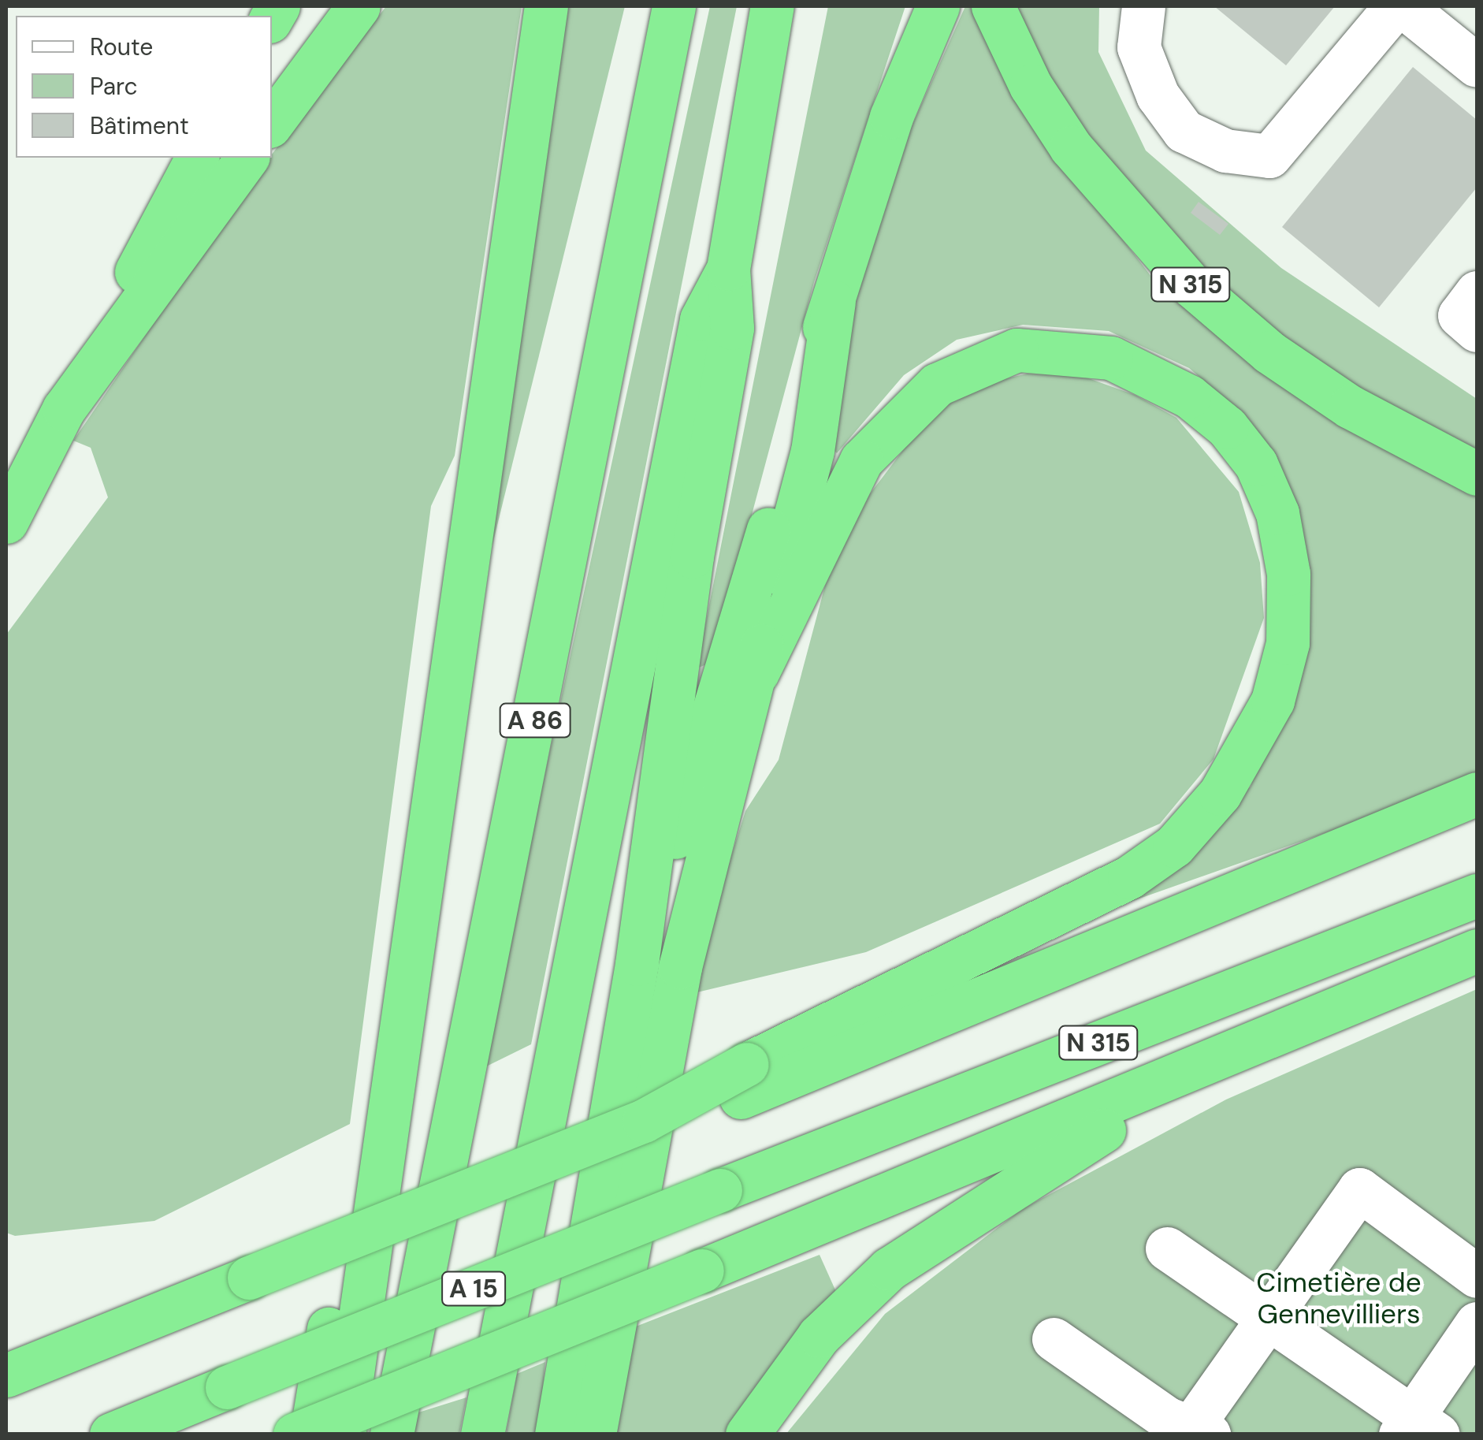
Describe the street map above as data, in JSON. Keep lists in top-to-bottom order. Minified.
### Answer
{"streets":{"highway":["N 315","A 86","A 15"]},"crossings":[["N 315","A 15"]],"parks":["Cimetière de Gennevilliers"],"legend":["Route","Parc","Bâtiment"]}
